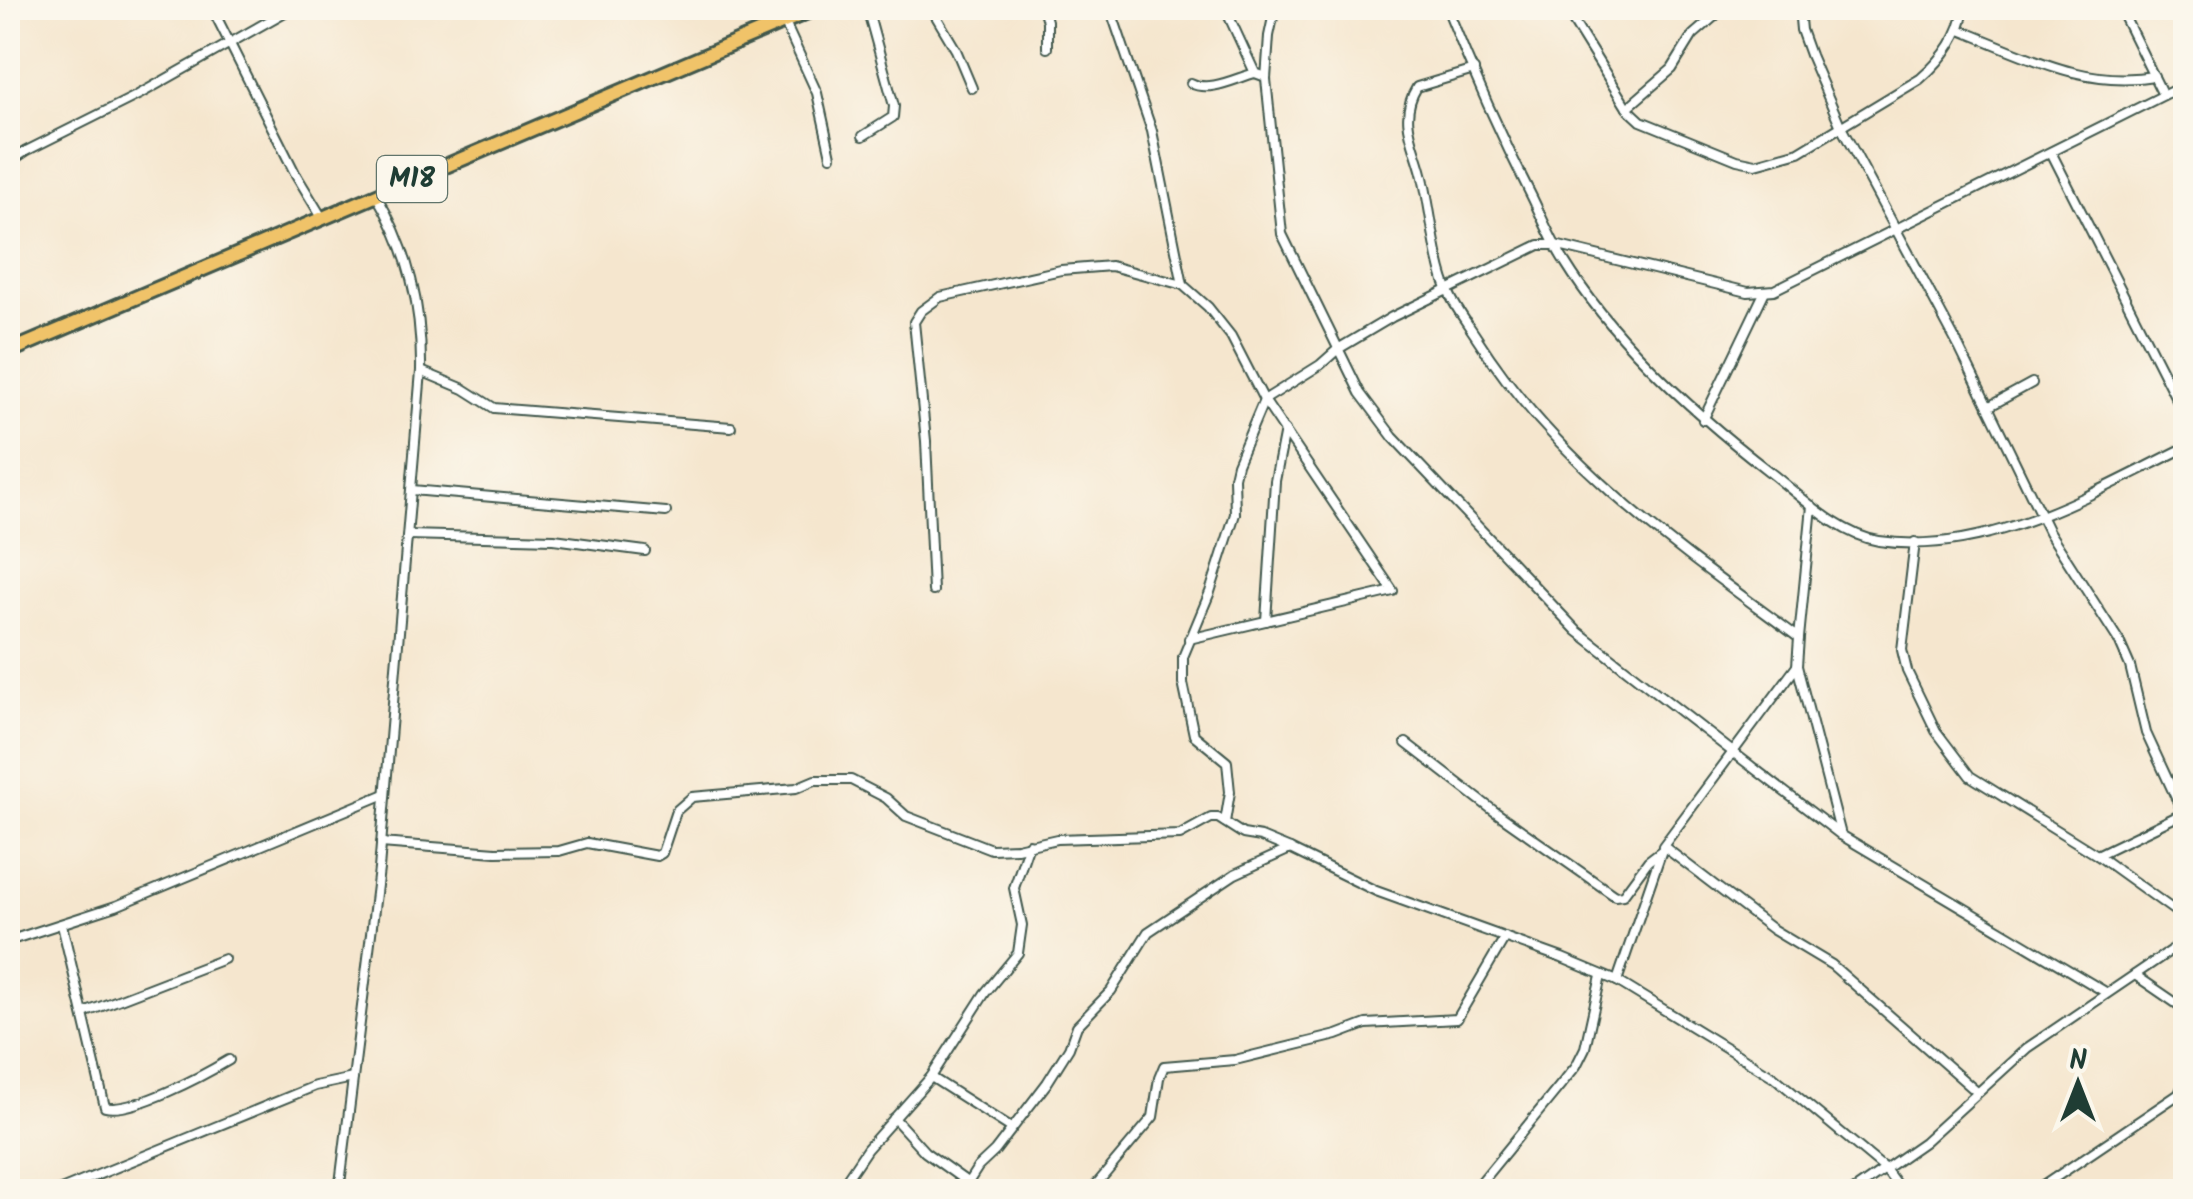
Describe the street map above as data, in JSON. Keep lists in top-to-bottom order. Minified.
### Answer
{"streets":{"main road":["M18"]},"north":"top"}
